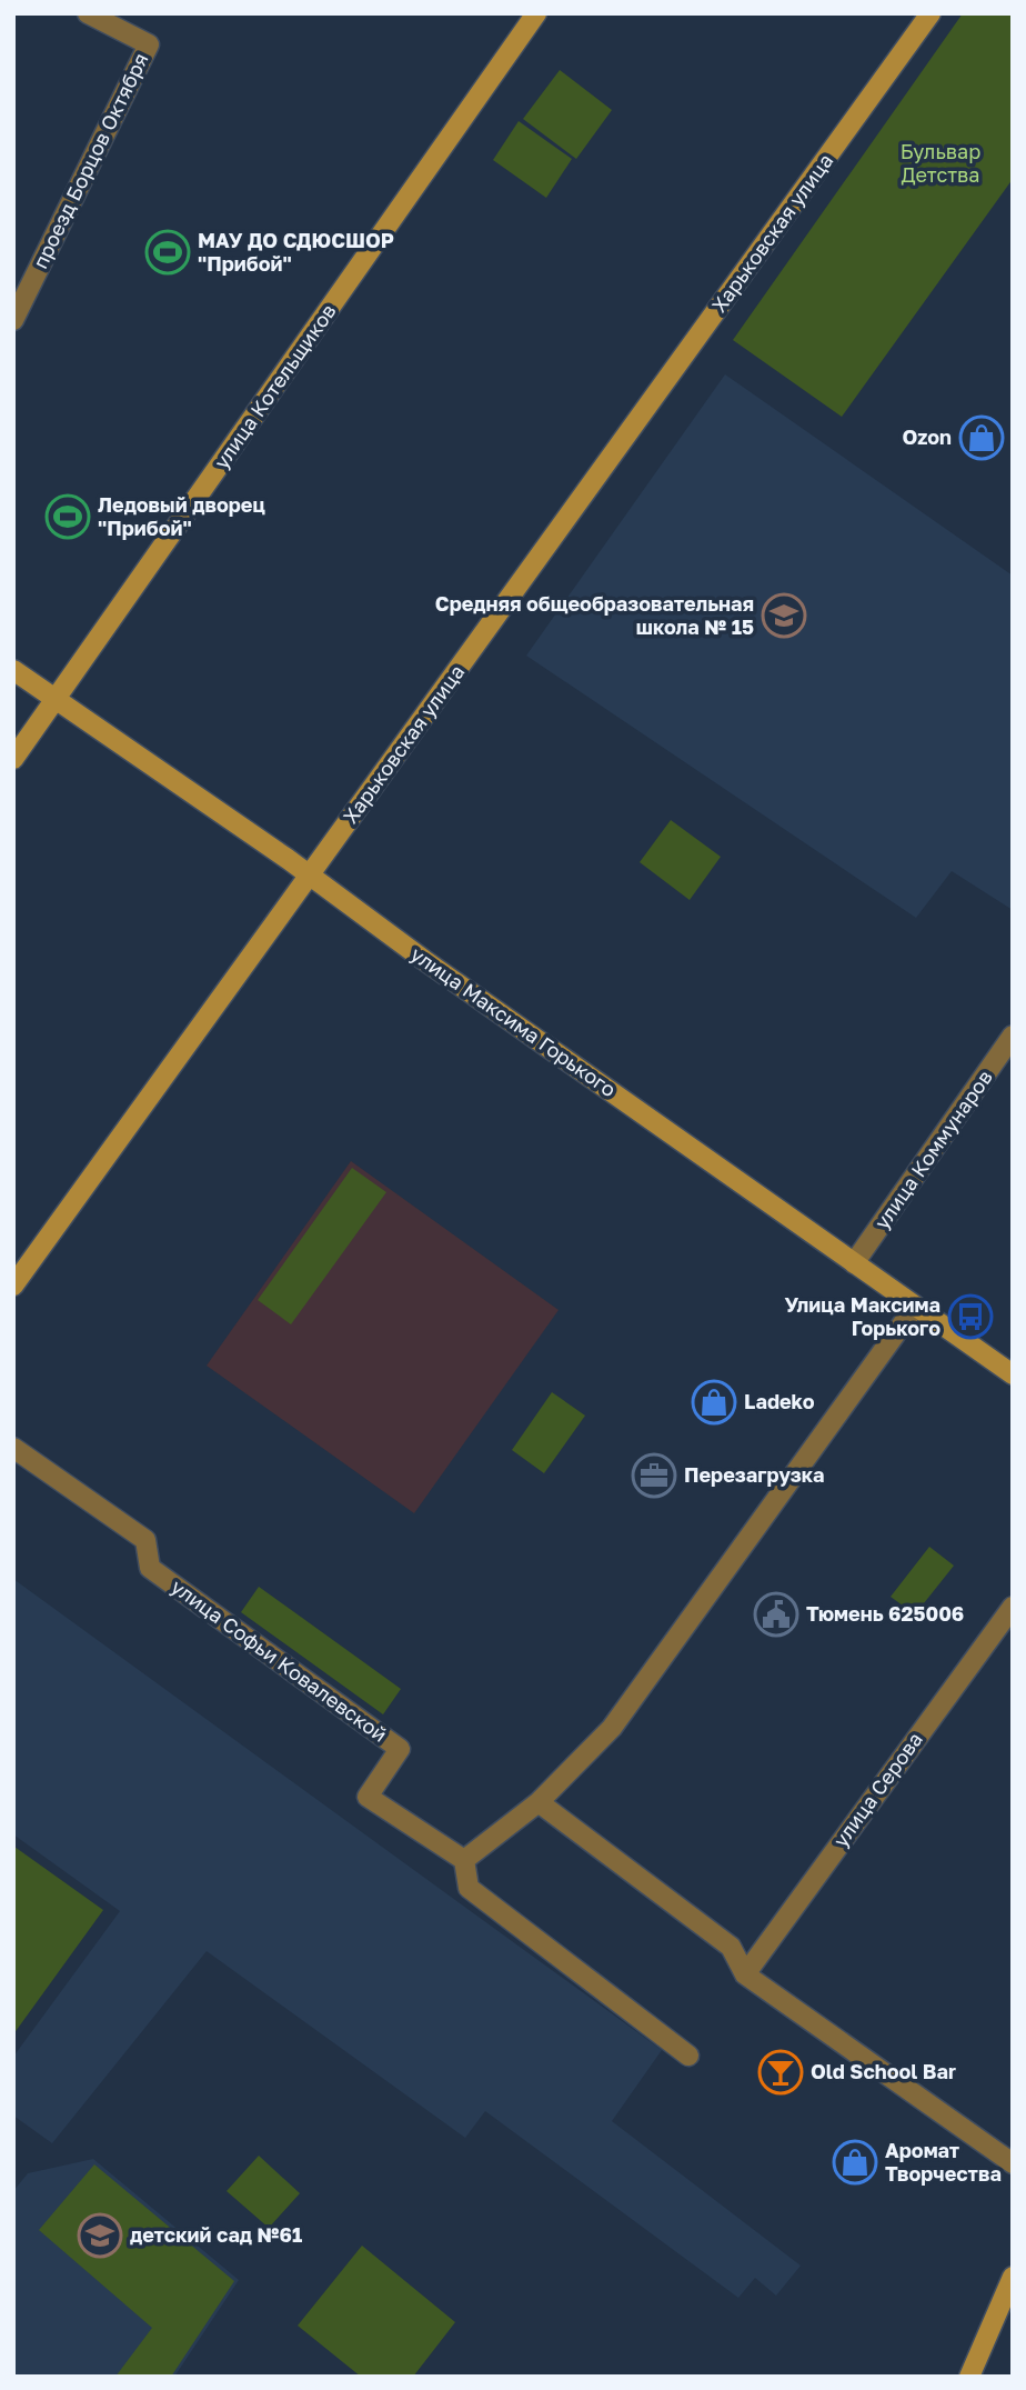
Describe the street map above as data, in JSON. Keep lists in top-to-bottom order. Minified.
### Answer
{"streets":{"street":["проезд Борцов Октября","Харьковская улица","улица Котельщиков","улица Максима Горького","улица Коммунаров","улица Софьи Ковалевской","улица Серова"]},"crossings":[["Харьковская улица","улица Максима Горького"],["улица Котельщиков","улица Максима Горького"],["улица Максима Горького","улица Коммунаров"]],"parks":["Бульвар Детства"],"places":{"sports":["МАУ ДО СДЮСШОР \"Прибой\"","Ледовый дворец \"Прибой\""],"shop":["Ozon","Ladeko","Аромат Творчества"],"school or university":["Средняя общеобразовательная школа № 15","детский сад №61"],"bus stop":["Улица Максима Горького"],"office":["Перезагрузка"],"public building":["Тюмень 625006"],"bar":["Old School Bar"]}}
